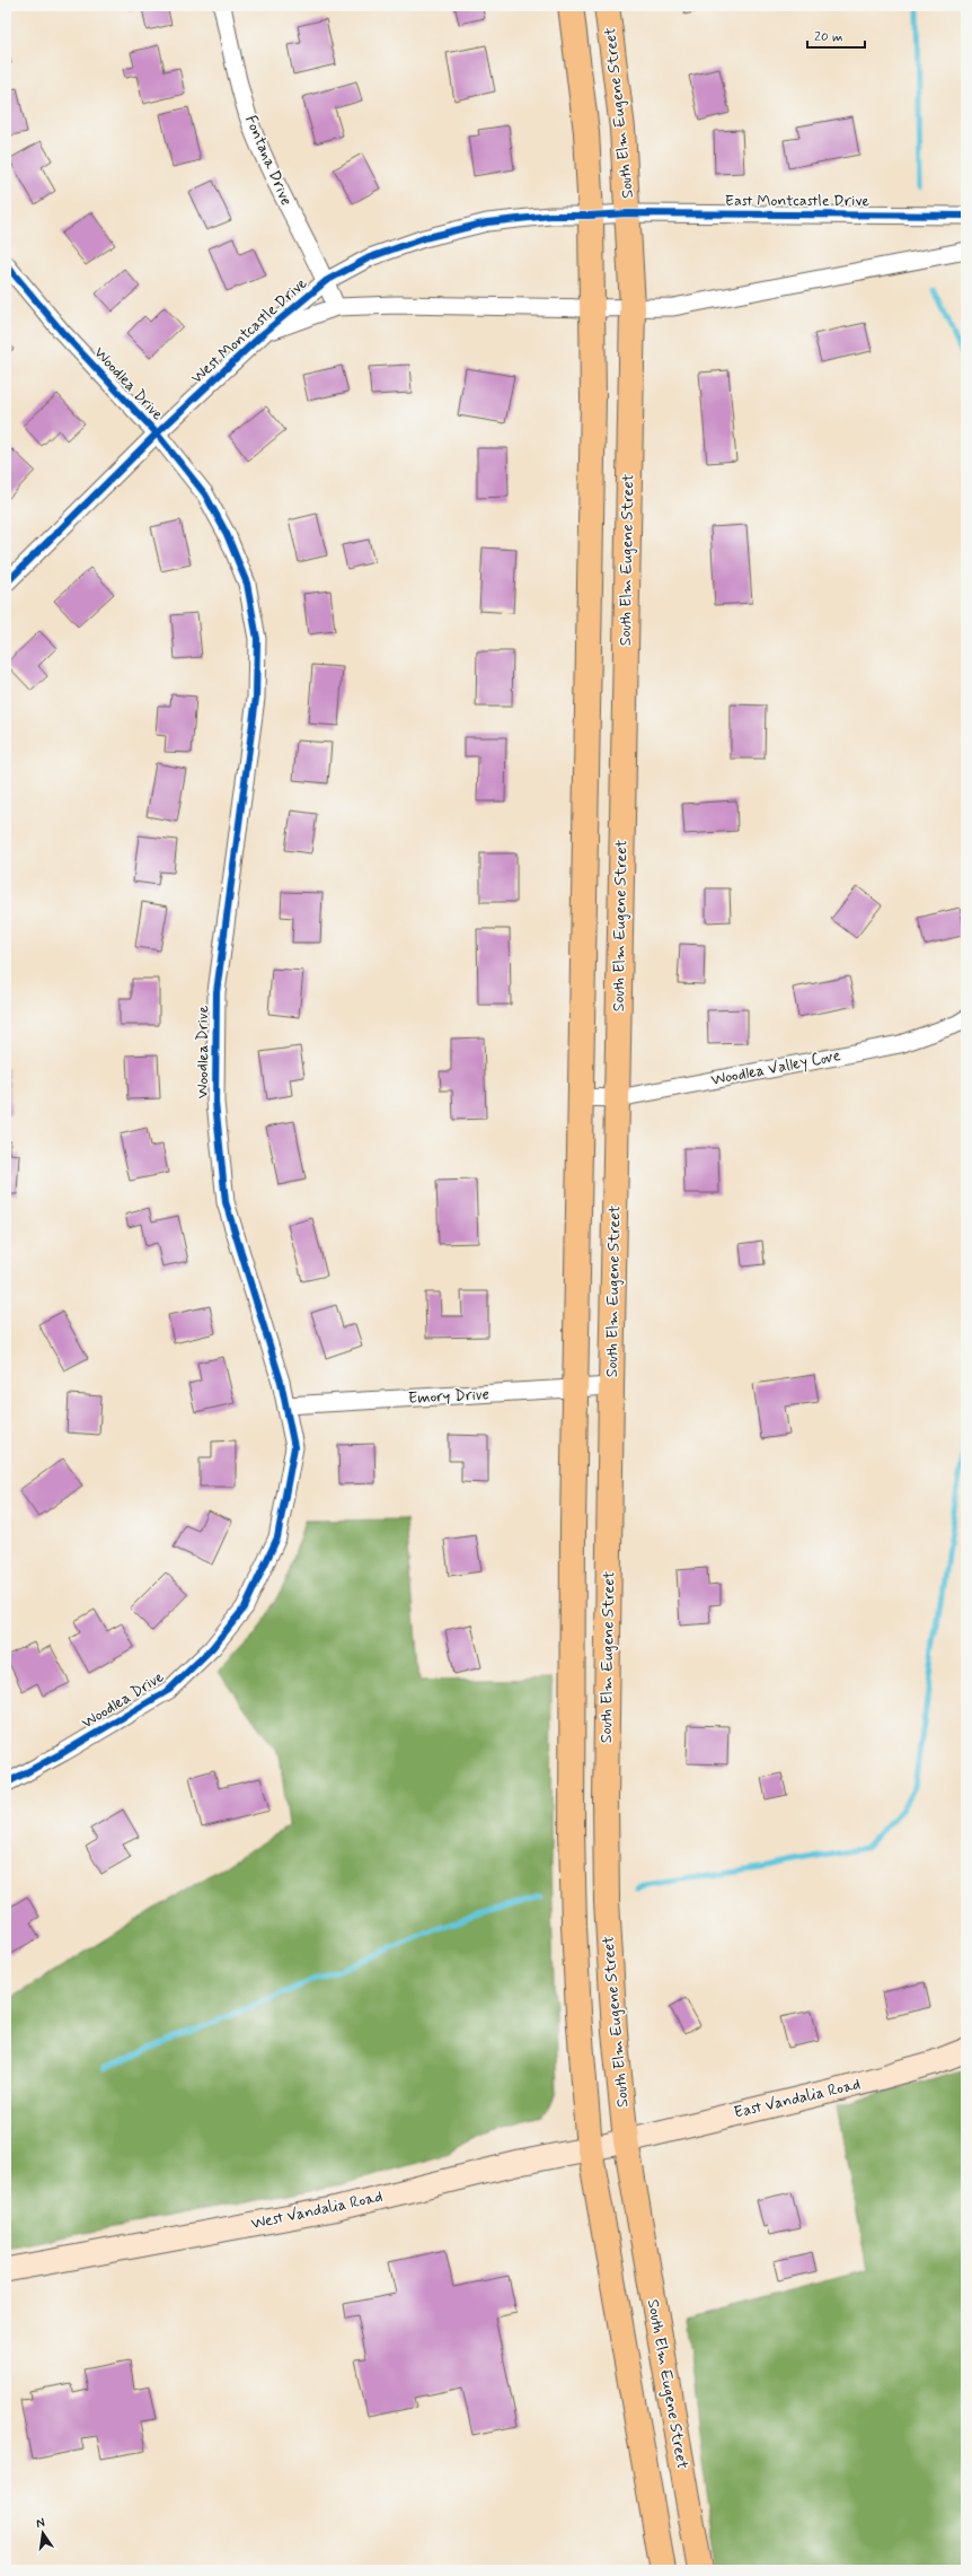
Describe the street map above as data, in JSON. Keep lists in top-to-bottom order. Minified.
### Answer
{"streets":{"main road":["South Elm Eugene Street","East Vandalia Road","West Vandalia Road"],"street":["Fontana Drive","East Montcastle Drive","West Montcastle Drive","Woodlea Drive","Woodlea Valley Cove","Emory Drive"]},"crossings":[["South Elm Eugene Street","East Montcastle Drive"],["South Elm Eugene Street","West Montcastle Drive"],["South Elm Eugene Street","Woodlea Valley Cove"],["South Elm Eugene Street","Emory Drive"],["South Elm Eugene Street","East Vandalia Road"],["South Elm Eugene Street","West Vandalia Road"],["Fontana Drive","West Montcastle Drive"],["East Montcastle Drive","West Montcastle Drive"],["West Montcastle Drive","Woodlea Drive"],["Woodlea Drive","Emory Drive"],["East Vandalia Road","West Vandalia Road"]],"scale_bar":"20 m","north":"top"}
